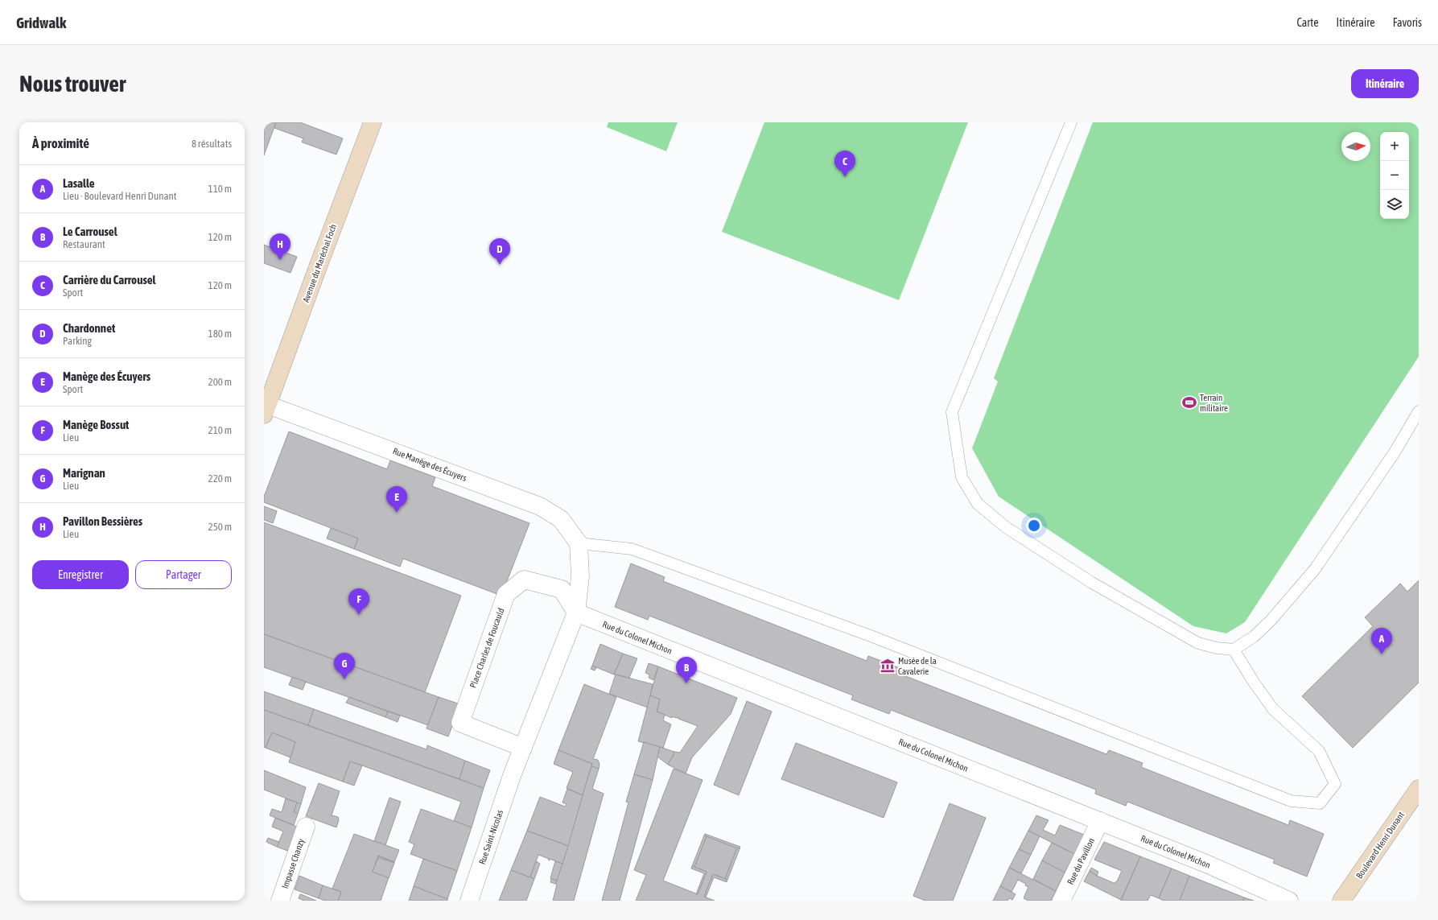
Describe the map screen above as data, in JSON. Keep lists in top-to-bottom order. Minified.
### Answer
{"streets":{"street":["Avenue du Maréchal Foch","Rue Manège des Écuyers","Rue du Colonel Michon","Place Charles de Foucauld","Rue Saint-Nicolas","Boulevard Henri Dunant","Rue du Pavillon","Impasse Chanzy"]},"crossings":[["Avenue du Maréchal Foch","Rue Manège des Écuyers"],["Rue du Colonel Michon","Place Charles de Foucauld"],["Rue du Colonel Michon","Rue du Pavillon"],["Place Charles de Foucauld","Rue Saint-Nicolas"]],"places":{"sports":["Terrain militaire"],"museum":["Musée de la Cavalerie"]},"north":"right","page":{"header":"Gridwalk","nav":["Carte","Itinéraire","Favoris"],"buttons":["Itinéraire",["Enregistrer","Partager"]],"title":"Nous trouver","heading":["À proximité","8 résultats"],"map_buttons":["+","−"],"pins":["C","H","D","E","F","A","G","B"],"list":[{"mark":"A","name":"Lasalle","note":"Lieu · Boulevard Henri Dunant","value":"110 m"},{"mark":"B","name":"Le Carrousel","note":"Restaurant","value":"120 m"},{"mark":"C","name":"Carrière du Carrousel","note":"Sport","value":"120 m"},{"mark":"D","name":"Chardonnet","note":"Parking","value":"180 m"},{"mark":"E","name":"Manège des Écuyers","note":"Sport","value":"200 m"},{"mark":"F","name":"Manège Bossut","note":"Lieu","value":"210 m"},{"mark":"G","name":"Marignan","note":"Lieu","value":"220 m"},{"mark":"H","name":"Pavillon Bessières","note":"Lieu","value":"250 m"}]}}
